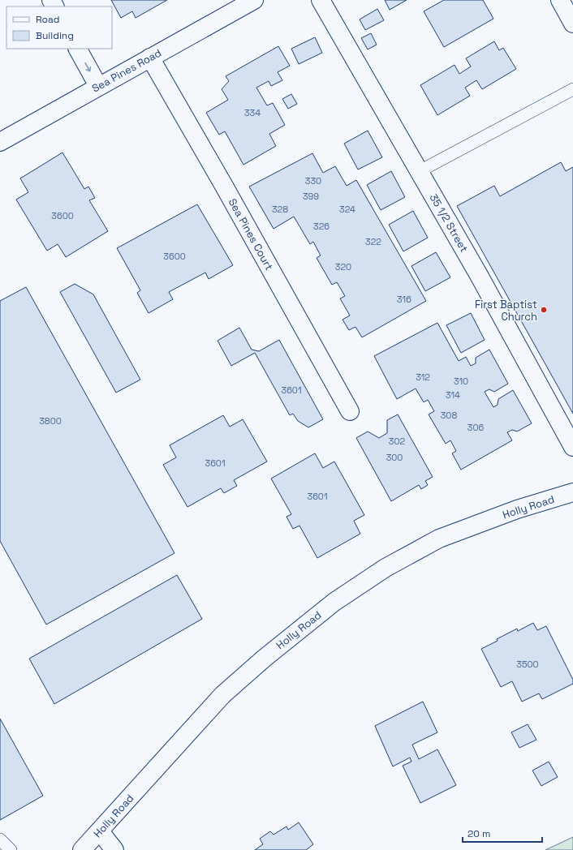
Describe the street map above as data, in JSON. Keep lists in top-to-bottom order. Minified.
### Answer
{"streets":{"street":["Sea Pines Road","35 1/2 Street","Sea Pines Court","Holly Road"]},"crossings":[["Sea Pines Road","Sea Pines Court"]],"places":["First Baptist Church"],"house_numbers":["334","330","399","328","324","3600","326","322","3600","320","316","312","310","3601","314","308","3800","306","302","300","3601","3601","3500"],"legend":["Road","Building"],"scale_bar":"20 m"}
